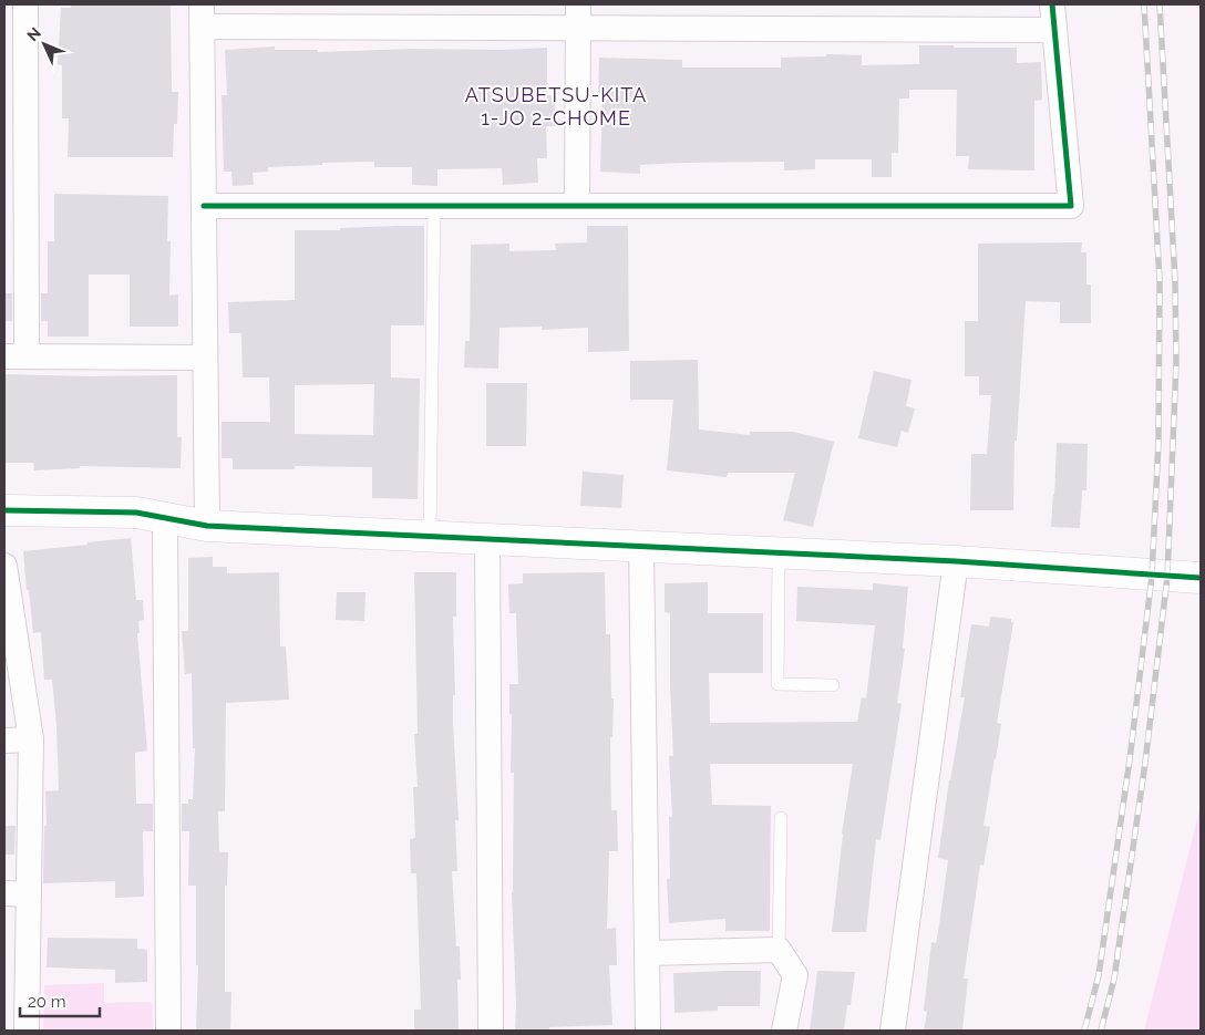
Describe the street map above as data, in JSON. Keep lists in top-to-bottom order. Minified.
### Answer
{"districts":["ATSUBETSU-KITA 1-JO 2-CHOME"],"scale_bar":"20 m","north":"top left"}
